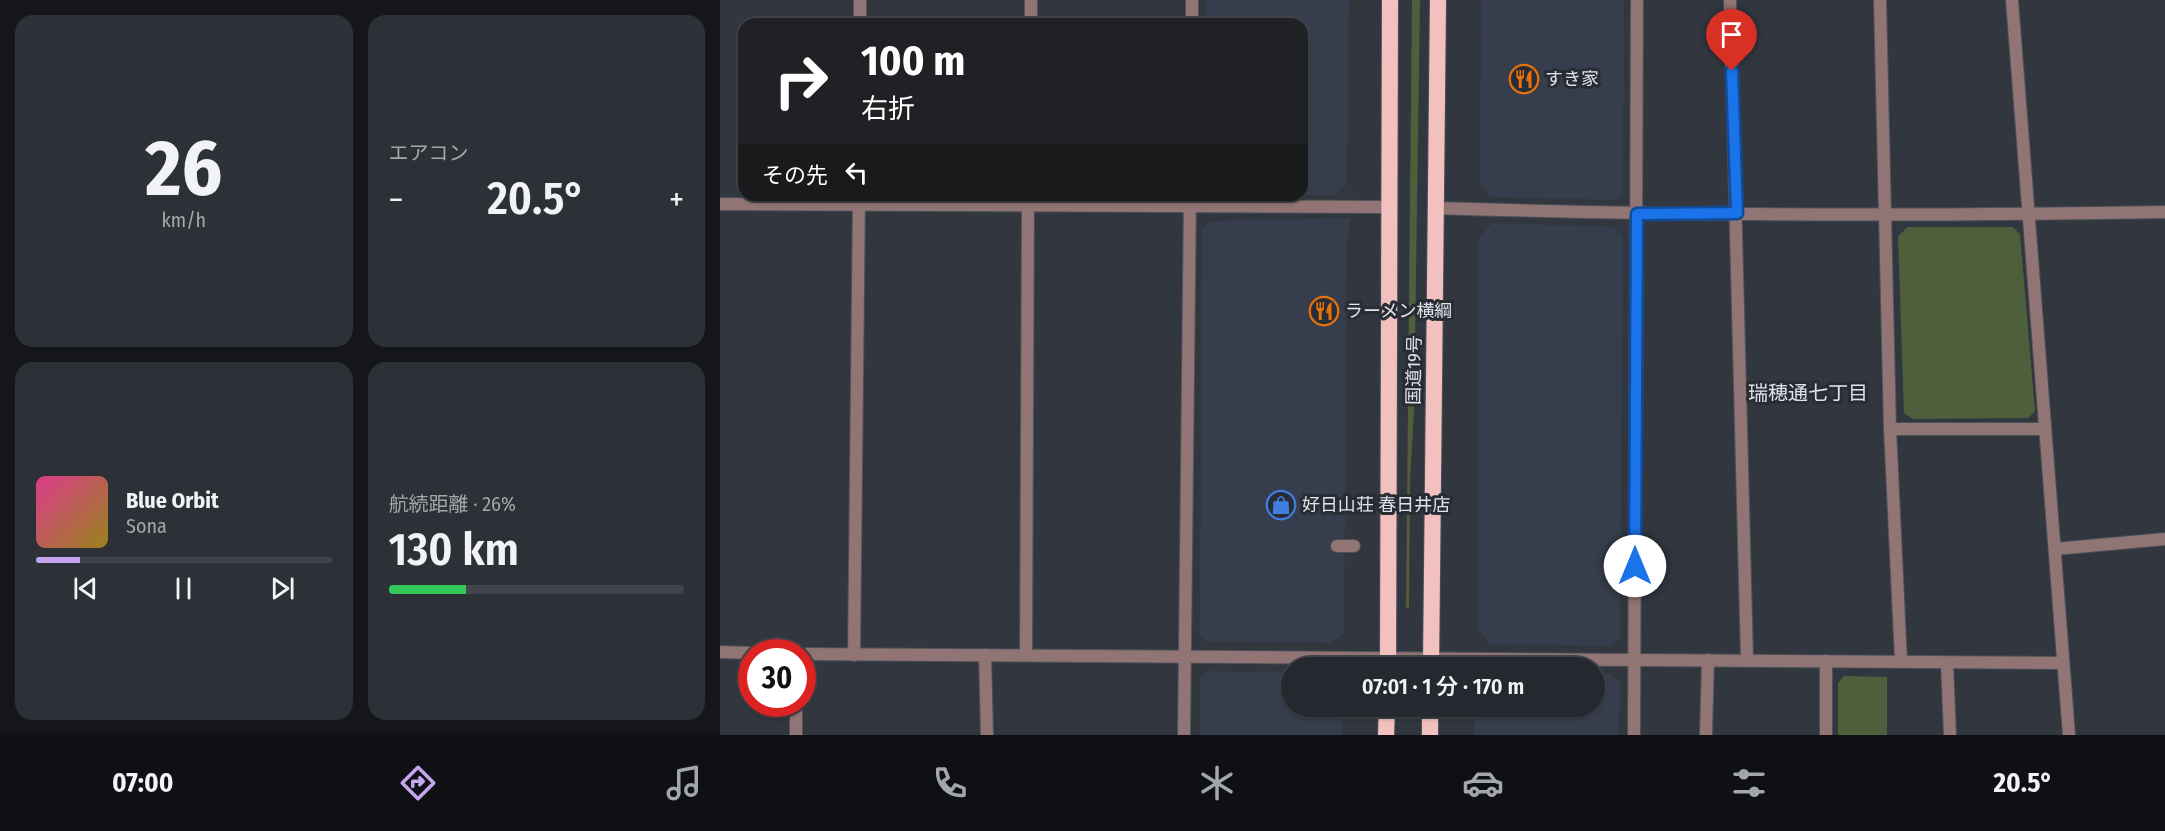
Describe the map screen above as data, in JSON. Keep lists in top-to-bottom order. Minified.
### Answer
{"streets":{"highway":["国道19号"]},"districts":["瑞穂通七丁目"],"places":{"restaurant":["すき家","ラーメン横綱"],"shop":["好日山荘 春日井店"]},"page":{"tile":[["26","km/h"],"エアコン",["航続距離 · 26%","130 km"]],"turn":["100 m","右折"],"then":"その先","heat":["−","20.5°","+"],"song":["Blue Orbit","Sona"],"limit":"30","trip":"07:01 · 1 分 · 170 m","tabs":["07:00","20.5°"]}}
